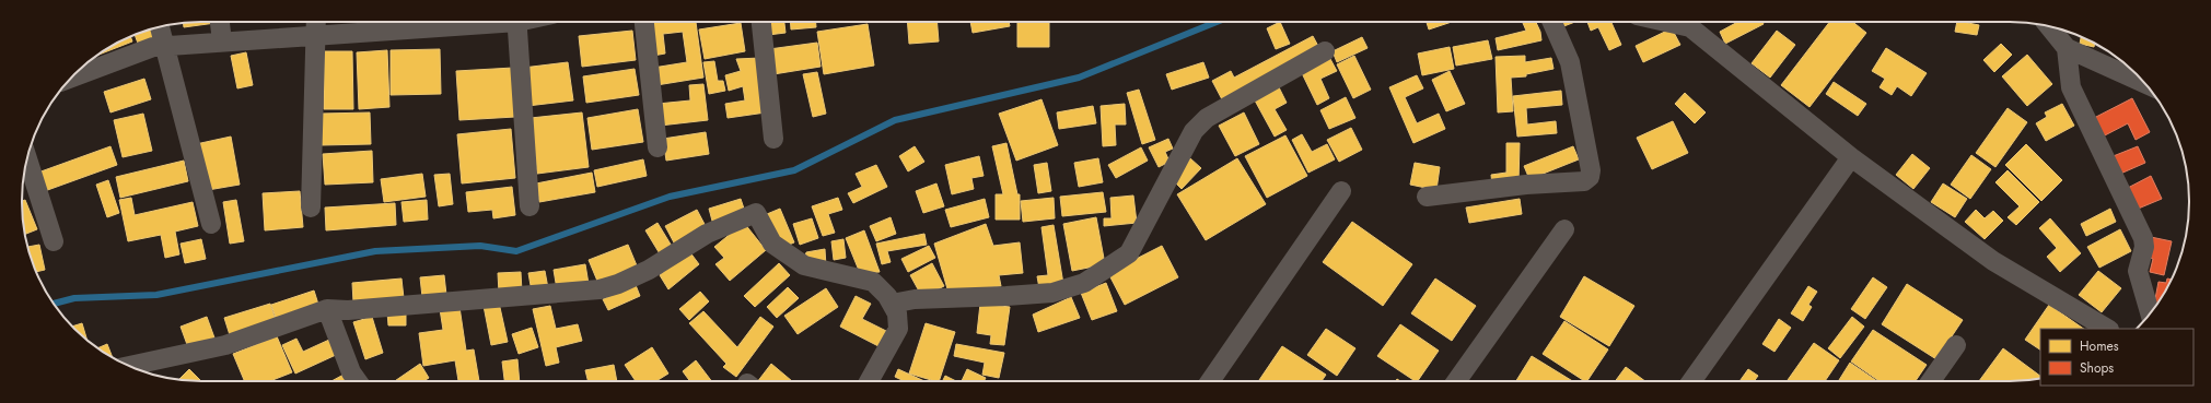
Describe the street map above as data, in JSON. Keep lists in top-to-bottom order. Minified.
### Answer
{"legend":["Homes","Shops"]}
